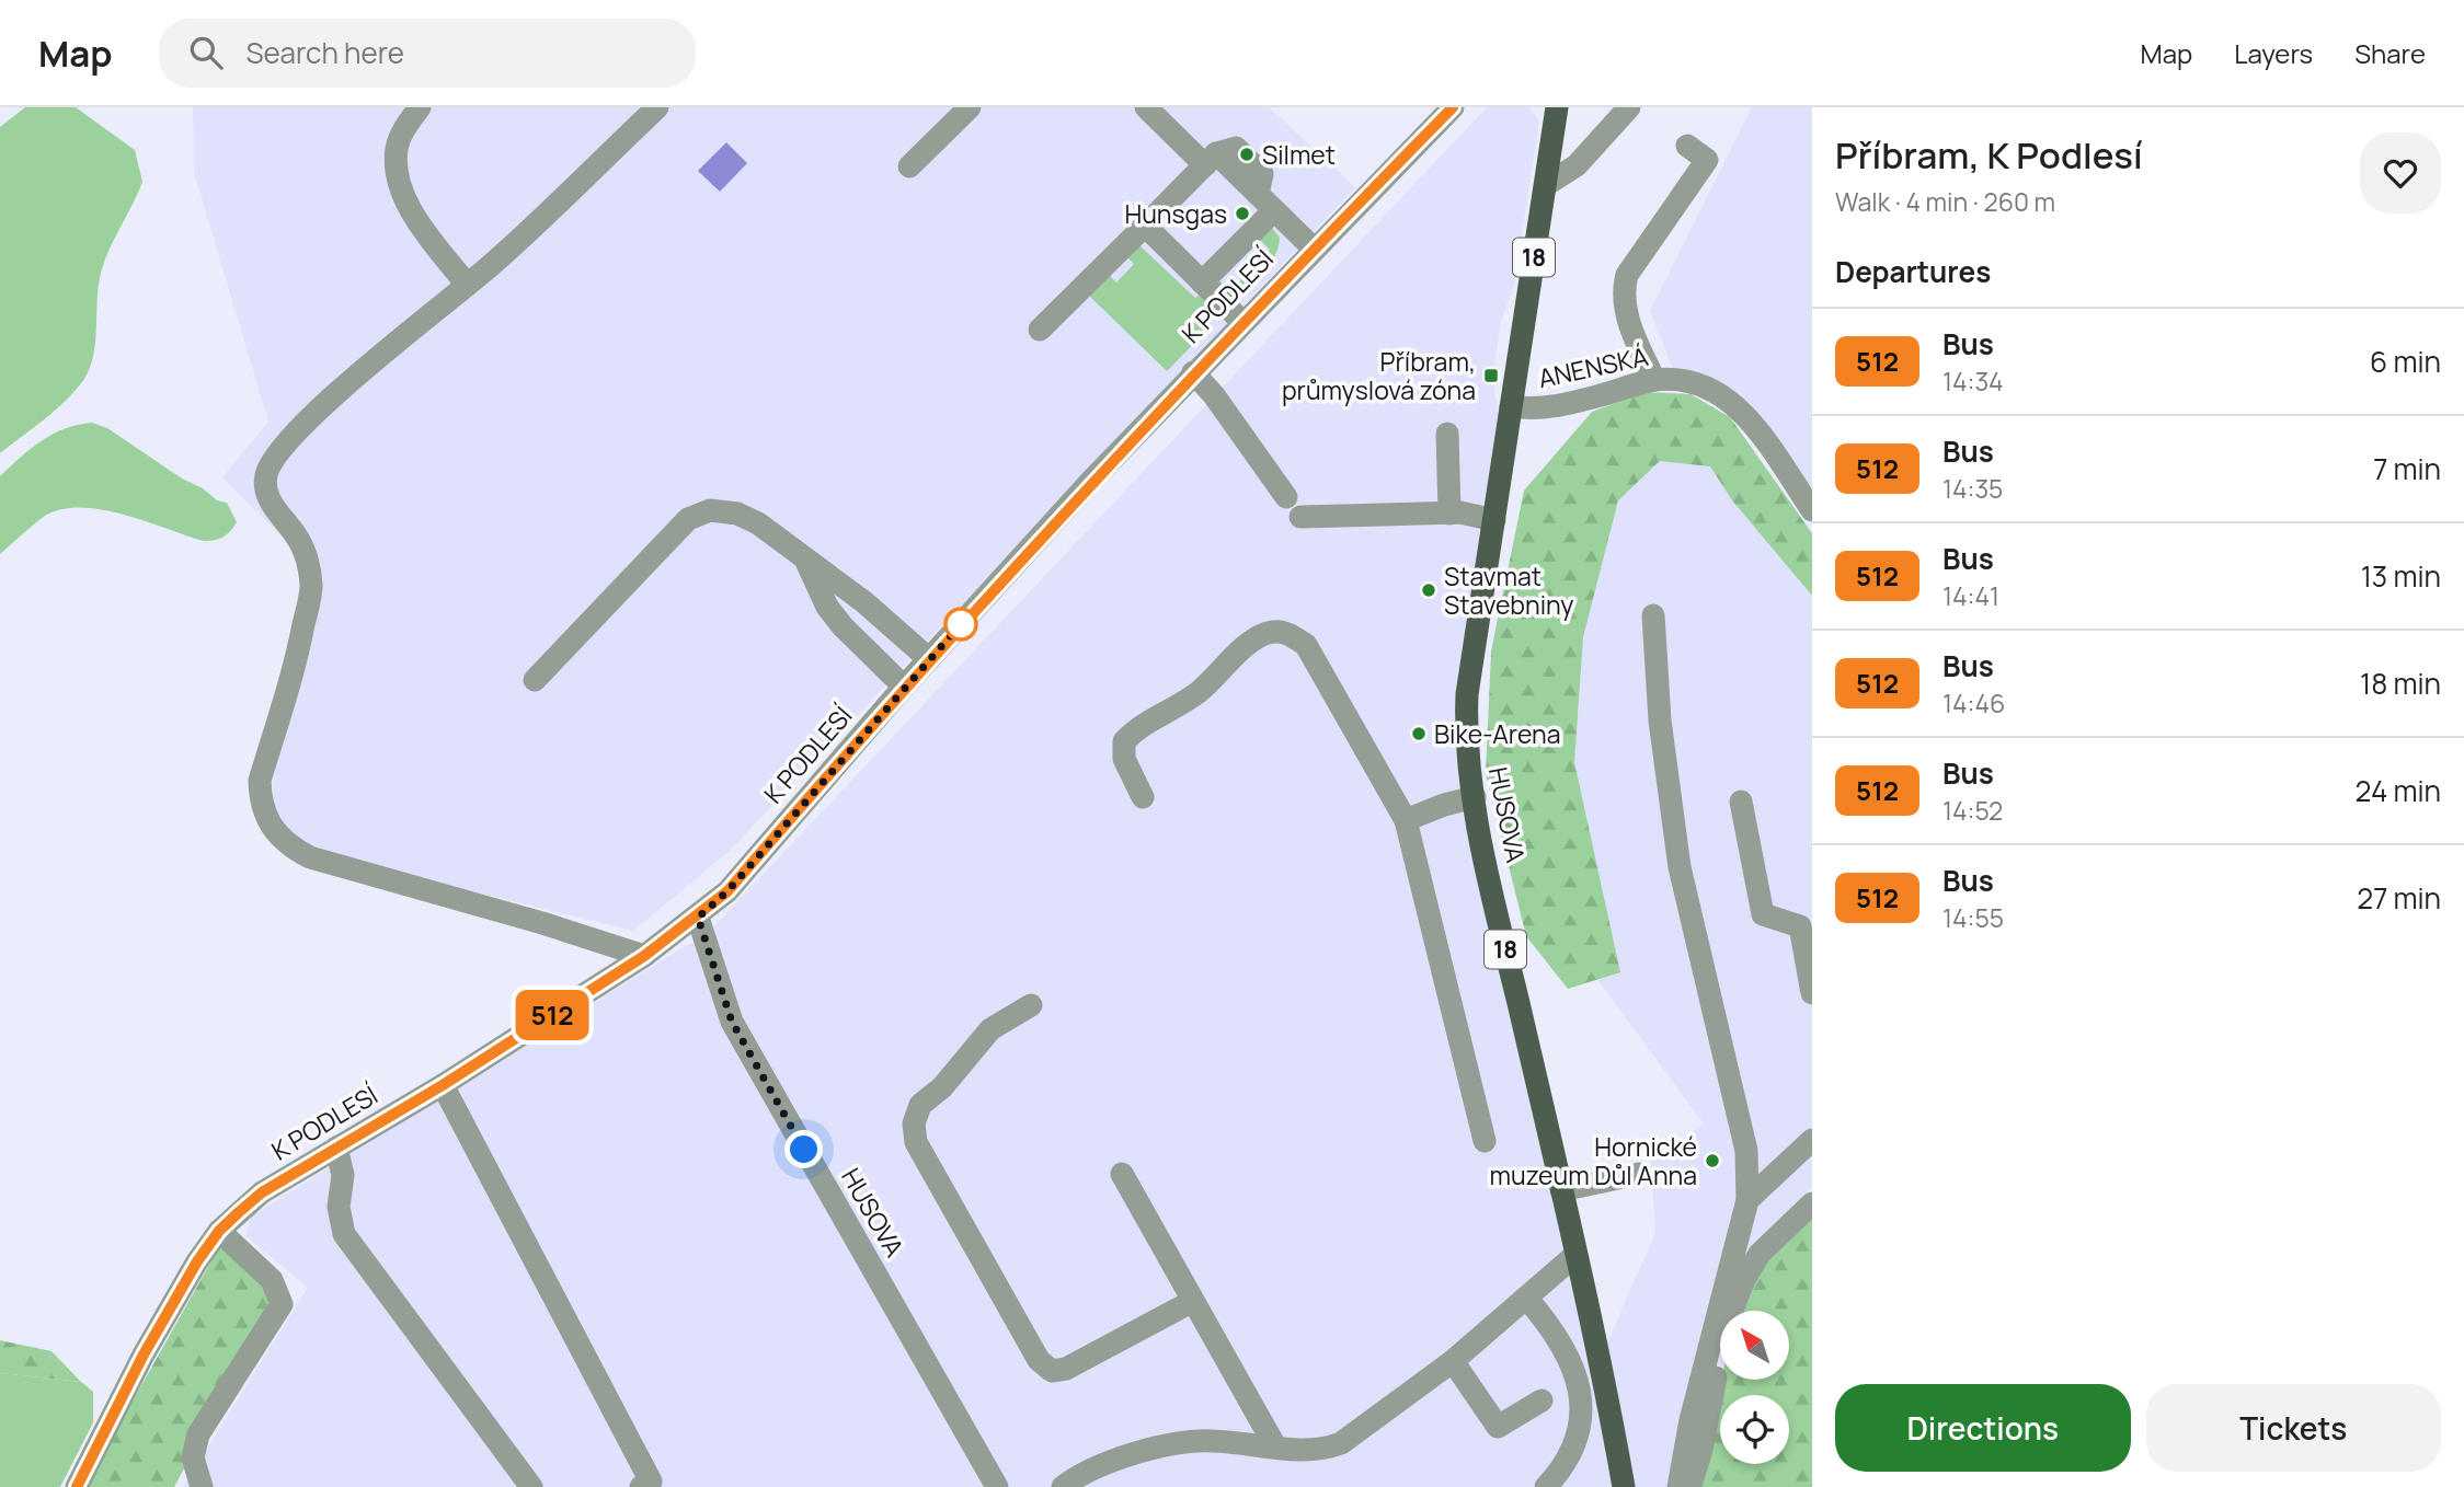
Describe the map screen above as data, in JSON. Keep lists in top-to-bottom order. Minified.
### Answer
{"streets":{"main road":["18","HUSOVA"],"street":["K PODLESÍ","ANENSKÁ"]},"crossings":[["K PODLESÍ","HUSOVA"],["ANENSKÁ","HUSOVA"]],"places":{"other":["Silmet","Hunsgas","Stavmat Stavebniny","Bike-Arena","Hornické muzeum Důl Anna"],"transit":["Příbram, průmyslová zóna"]},"lines":["bus line 512"],"north":"top left","page":{"header":"Map","search":"Search here","nav":["Map","Layers","Share"],"on_map":"512","heading":[["Příbram, K Podlesí","Walk · 4 min · 260 m"],"Departures"],"list":[{"mark":"512","name":"Bus","note":"14:34","value":"6 min"},{"mark":"512","name":"Bus","note":"14:35","value":"7 min"},{"mark":"512","name":"Bus","note":"14:41","value":"13 min"},{"mark":"512","name":"Bus","note":"14:46","value":"18 min"},{"mark":"512","name":"Bus","note":"14:52","value":"24 min"},{"mark":"512","name":"Bus","note":"14:55","value":"27 min"}],"buttons":["Directions","Tickets"]}}
